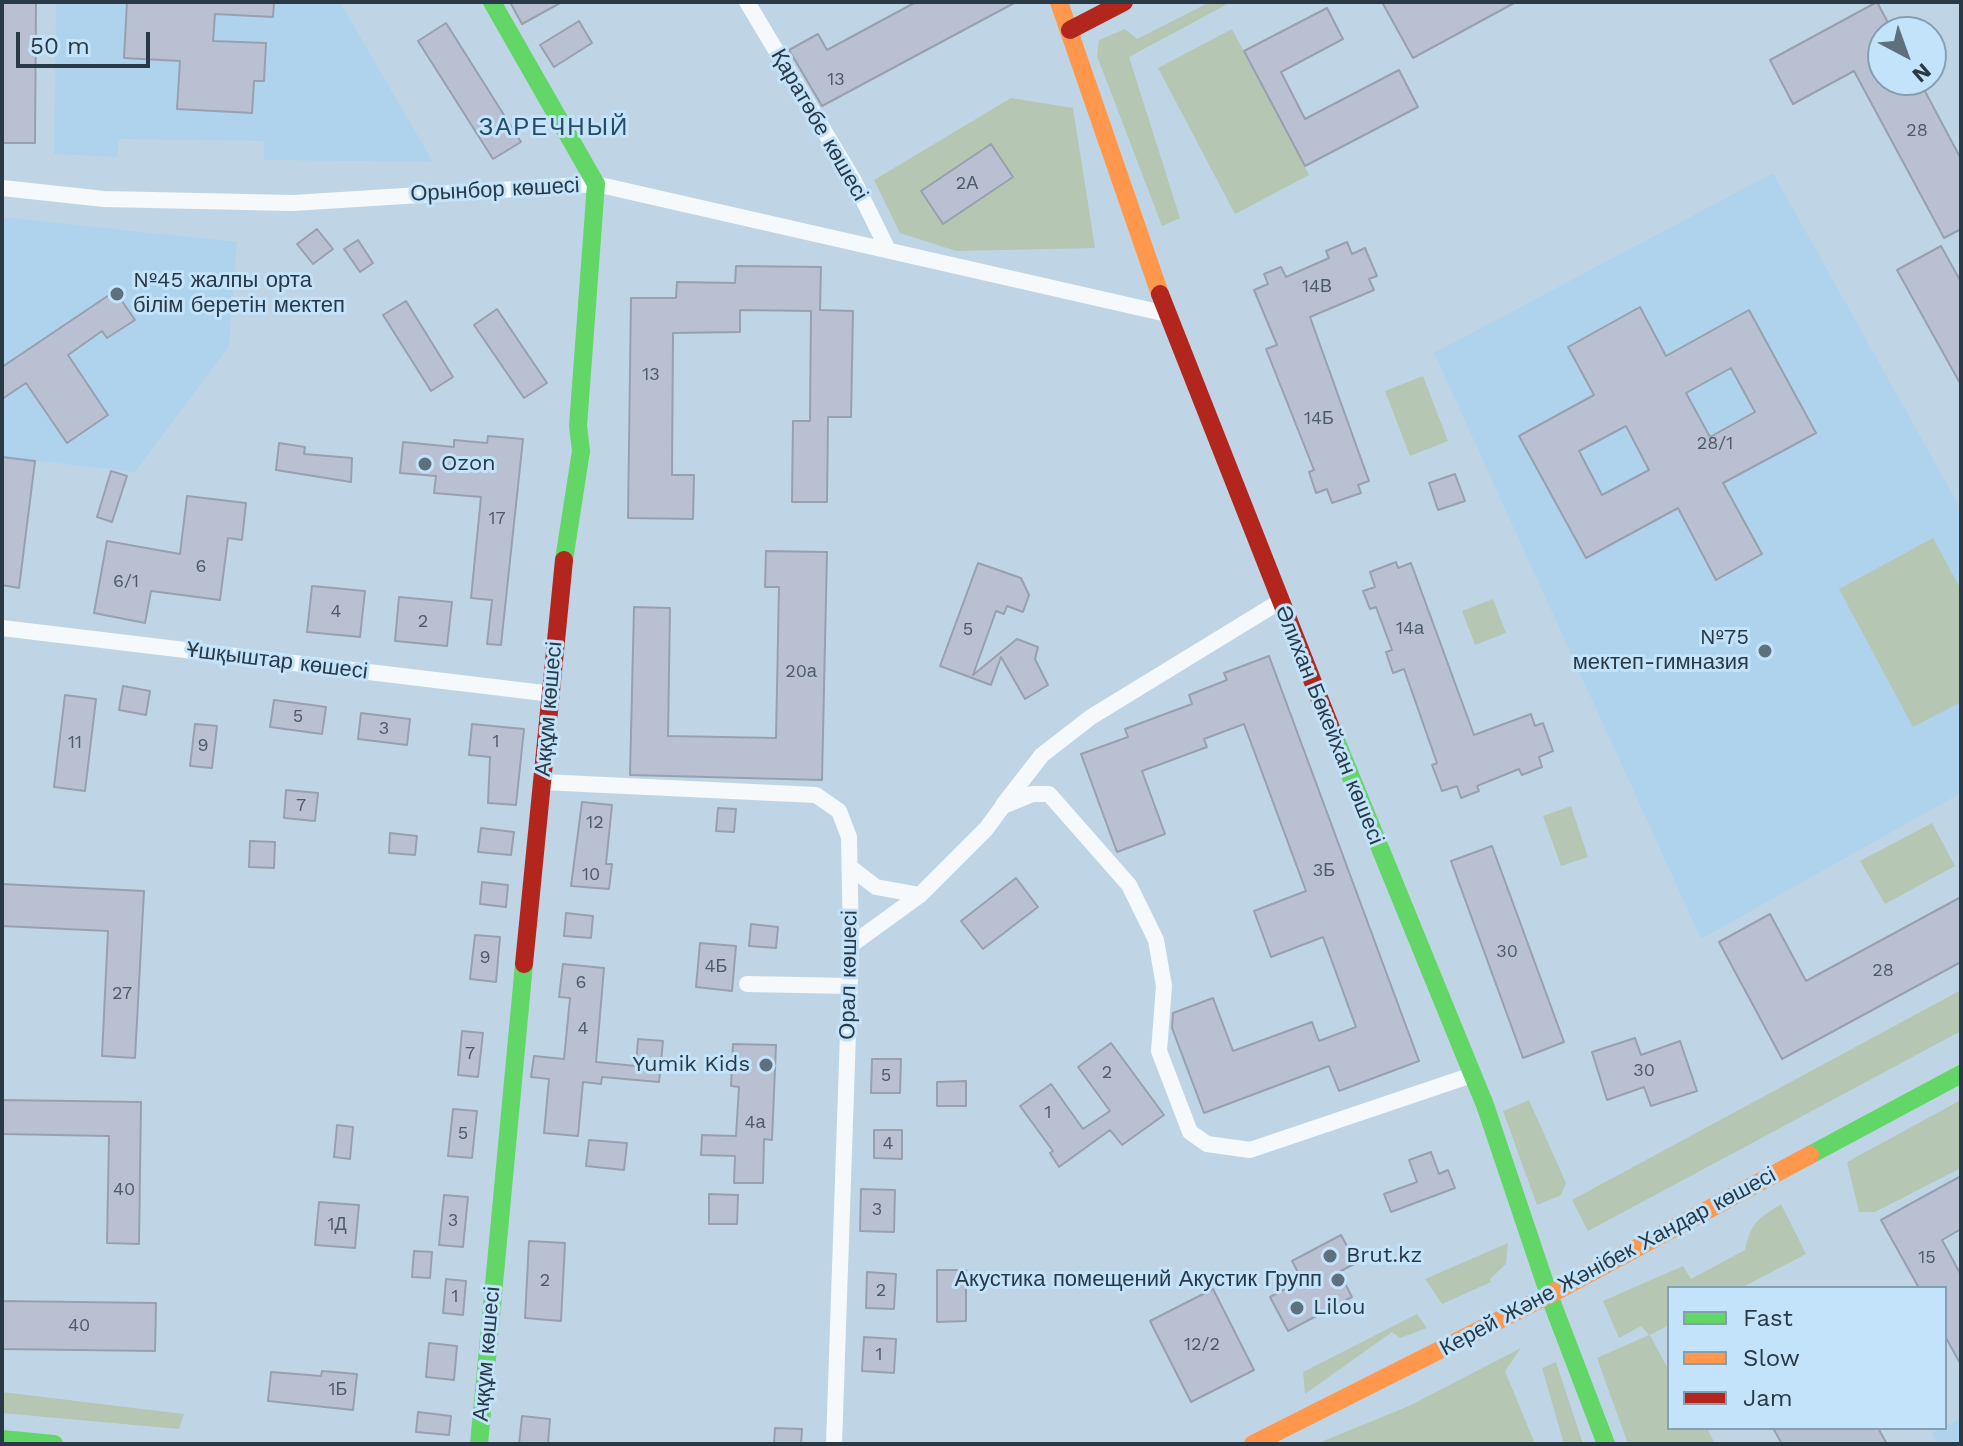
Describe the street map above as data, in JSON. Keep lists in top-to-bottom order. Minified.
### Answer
{"streets":{"street":["Қаратөбе көшесі","Орынбор көшесі","Ұшқыштар көшесі","Аққұм көшесі","Әлихан Бөкейхан көшесі","Орал көшесі","Керей Және Жәнібек Хандар көшесі"]},"crossings":[["Қаратөбе көшесі","Орынбор көшесі"],["Орынбор көшесі","Аққұм көшесі"],["Орынбор көшесі","Әлихан Бөкейхан көшесі"],["Ұшқыштар көшесі","Аққұм көшесі"],["Аққұм көшесі","Орал көшесі"],["Әлихан Бөкейхан көшесі","Керей Және Жәнібек Хандар көшесі"]],"districts":["ЗАРЕЧНЫЙ"],"places":["№45 жалпы орта білім беретін мектеп","Ozon","№75 мектеп-гимназия","Yumik Kids","Brut.kz","Акустика помещений Акустик Групп","Lilou"],"house_numbers":["13","28","2А","14В","13","14Б","28/1","17","6","6/1","4","2","14а","5","20а","5","3","1","11","9","7","12","3Б","10","30","9","4Б","28","6","27","4","7","30","2","5","1","4а","5","4","40","3","3","1Д","15","2","2","1","40","12/2","1","1Б"],"legend":["Fast","Slow","Jam"],"scale_bar":"50 m","north":"bottom right"}
